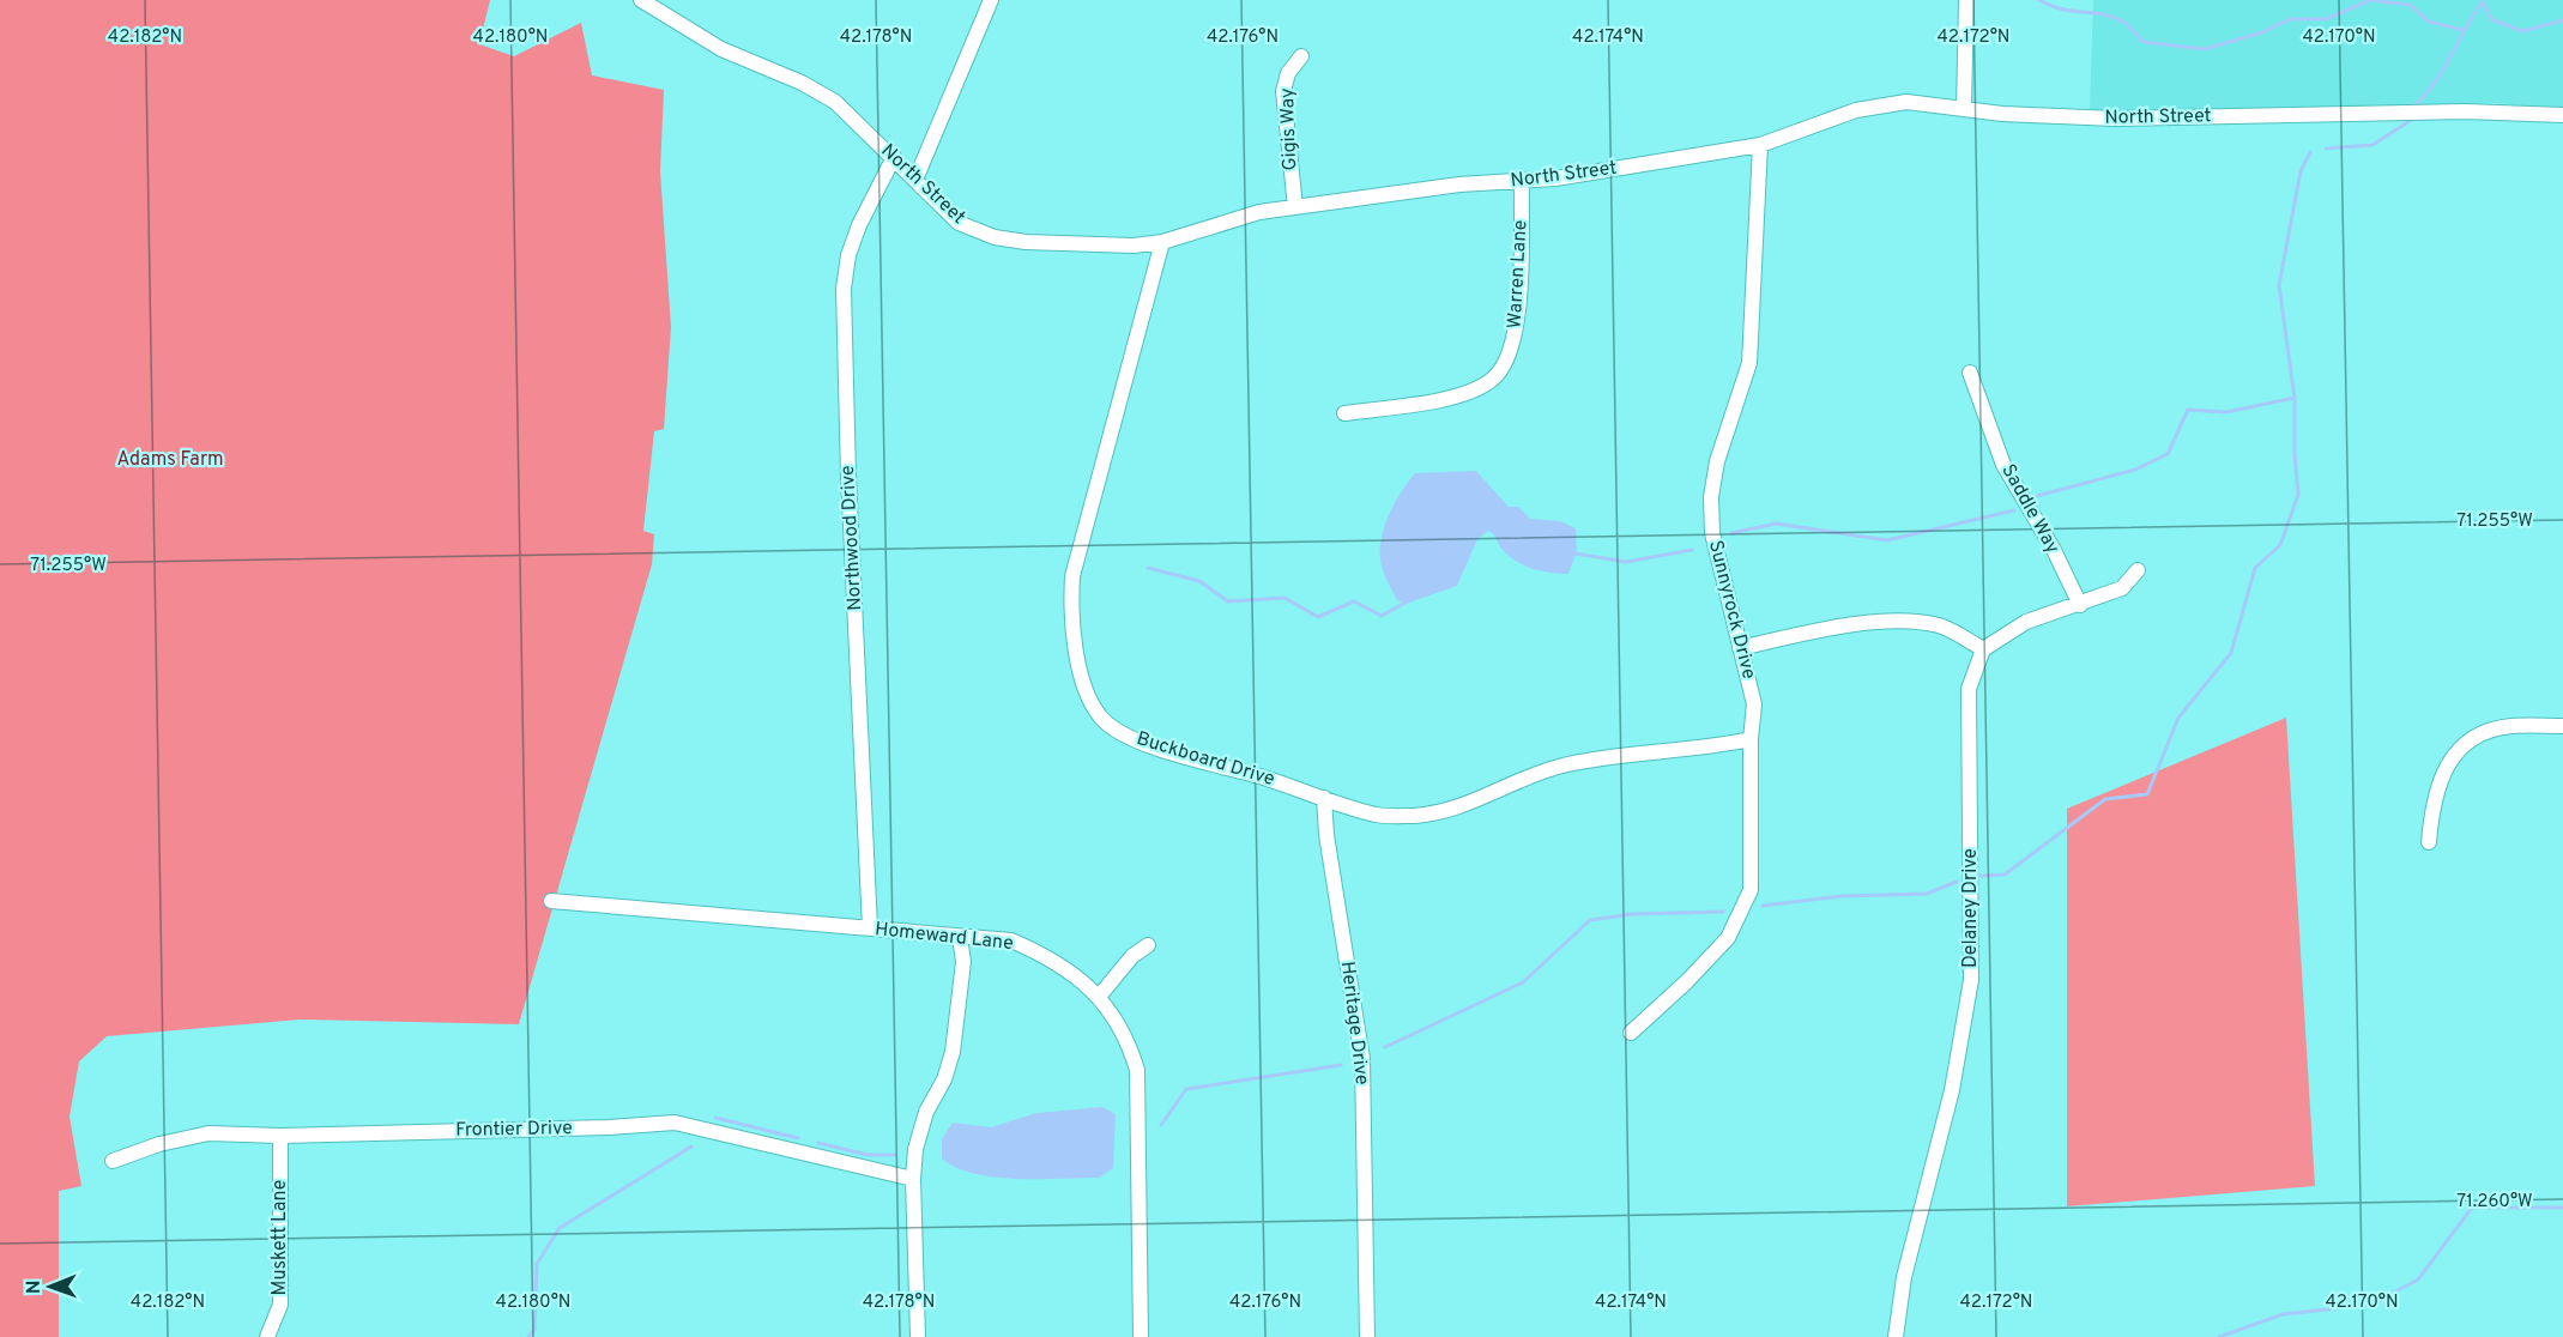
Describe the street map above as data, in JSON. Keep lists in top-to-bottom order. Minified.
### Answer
{"streets":{"street":["North Street","Gigis Way","Warren Lane","Saddle Way","Northwood Drive","Sunnyrock Drive","Buckboard Drive","Delaney Drive","Homeward Lane","Heritage Drive","Frontier Drive","Muskett Lane"]},"crossings":[["North Street","Gigis Way"],["North Street","Warren Lane"],["North Street","Northwood Drive"],["North Street","Sunnyrock Drive"],["North Street","Buckboard Drive"],["Northwood Drive","Homeward Lane"],["Sunnyrock Drive","Buckboard Drive"],["Buckboard Drive","Heritage Drive"],["Frontier Drive","Muskett Lane"]],"parks":["Adams Farm"],"north":"left","coordinates":["42.182°N","42.180°N","42.178°N","42.176°N","42.174°N","42.172°N","42.170°N","71.255°W","71.260°W"]}
